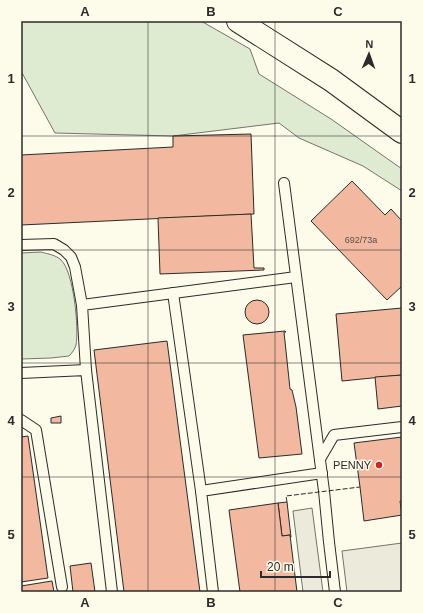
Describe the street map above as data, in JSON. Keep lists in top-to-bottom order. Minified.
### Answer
{"places":["PENNY"],"house_numbers":["692/73a"],"scale_bar":"20 m","north":"top","grid":{"columns":["A","B","C"],"rows":["1","2","3","4","5"]}}
